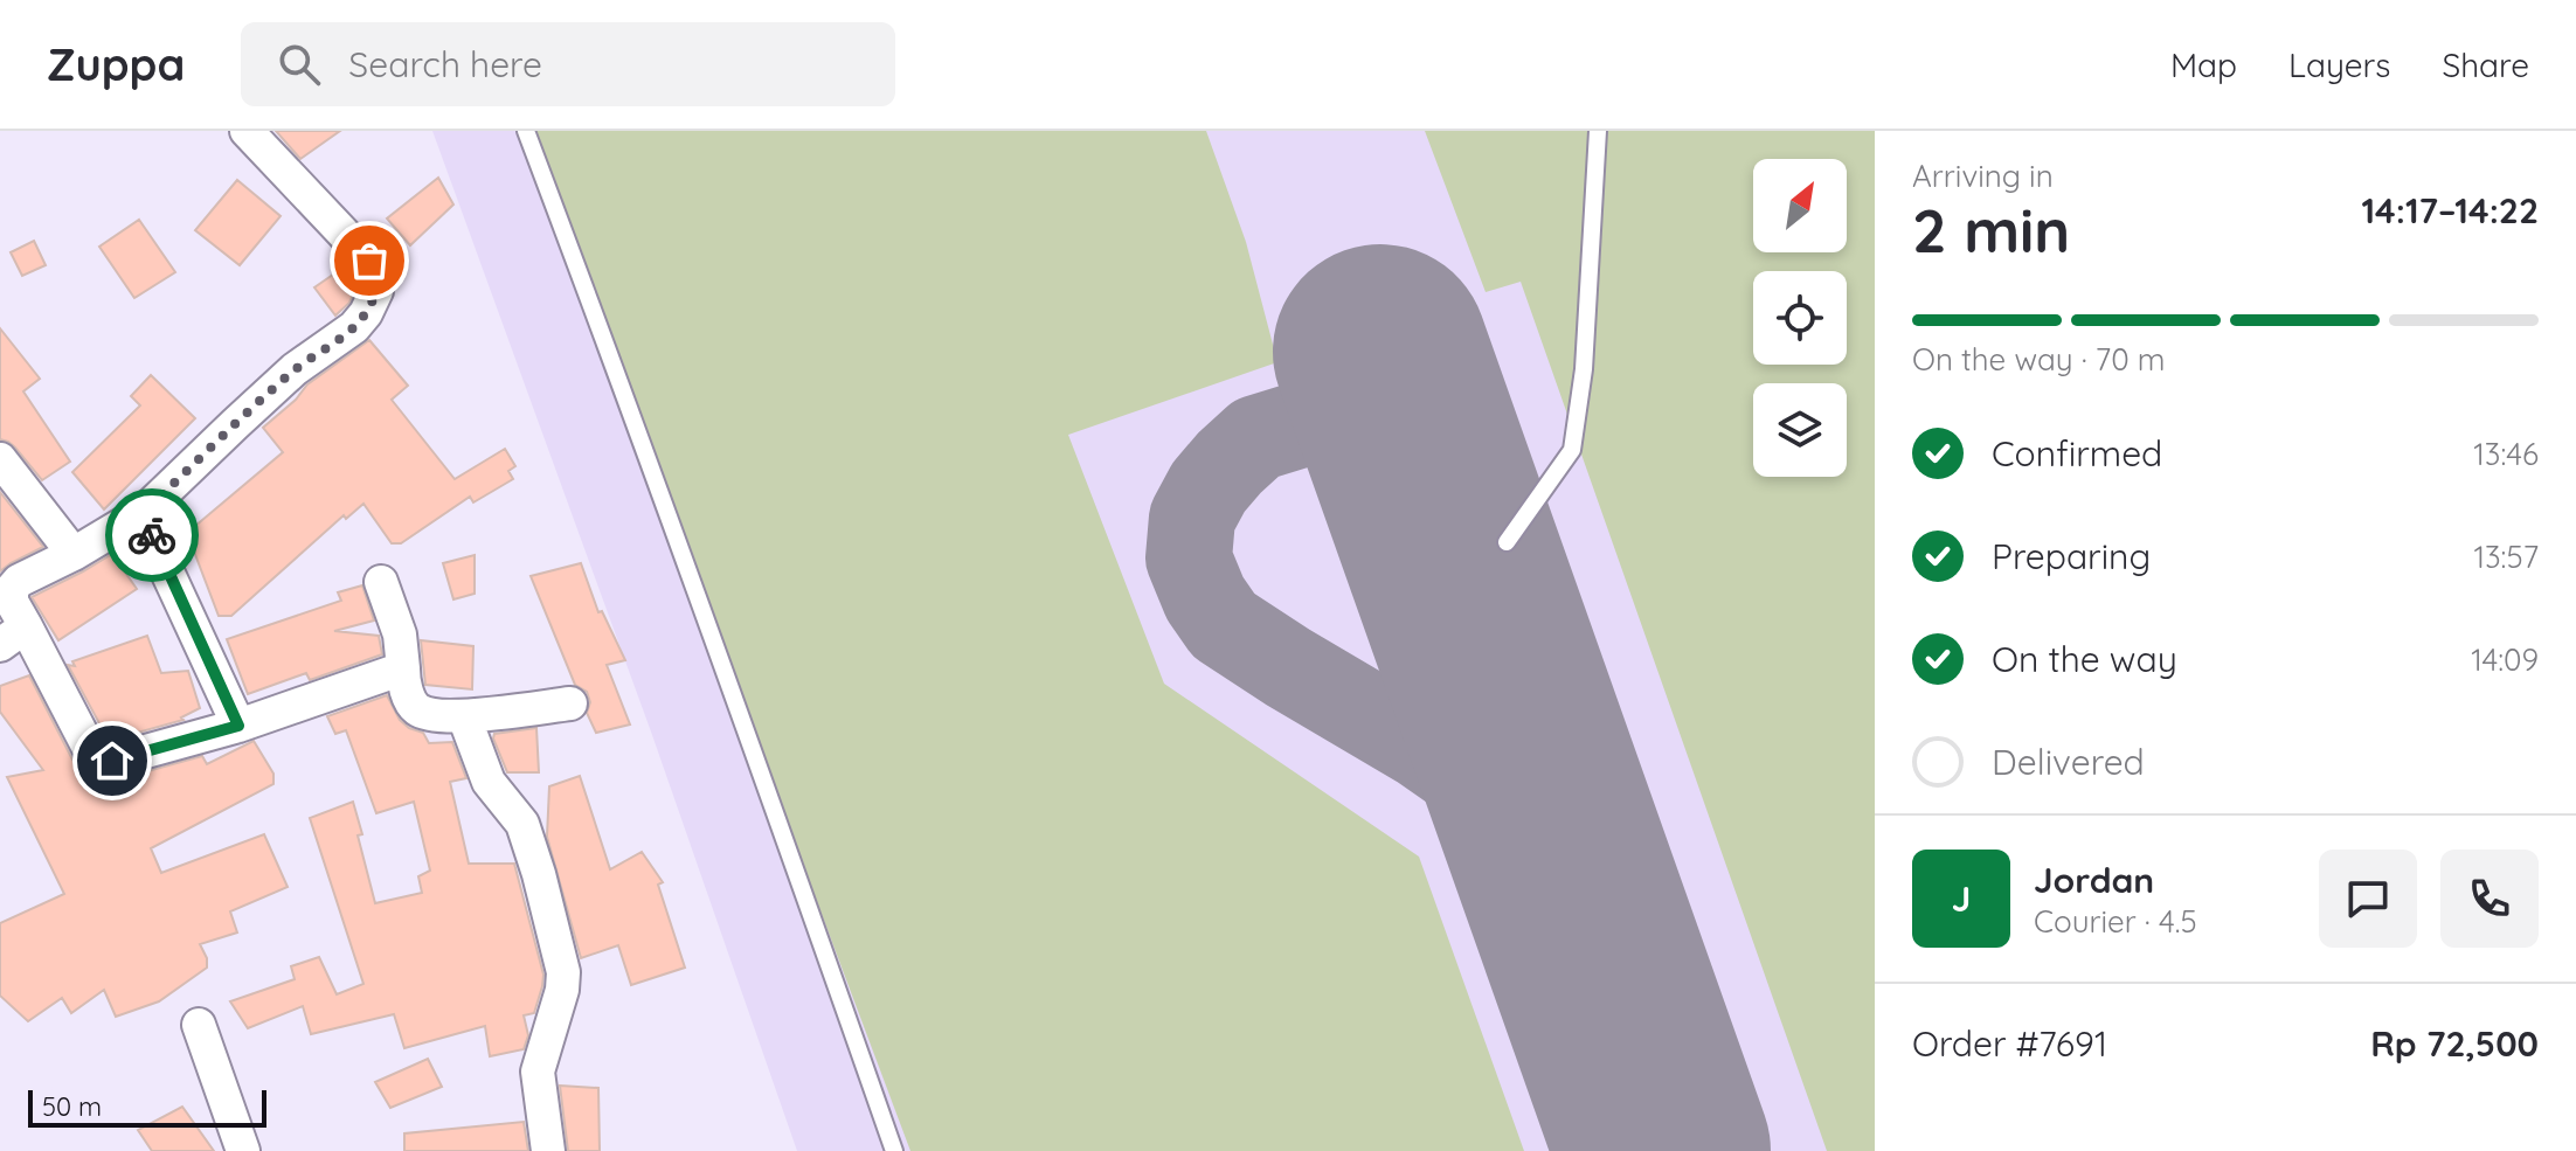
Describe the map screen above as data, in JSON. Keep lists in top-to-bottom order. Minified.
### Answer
{"scale_bar":"50 m","north":"top right","page":{"header":"Zuppa","search":"Search here","nav":["Map","Layers","Share"],"heading":["2 min","Arriving in","14:17–14:22"],"panel":["Jordan","Courier · 4.5","Order #7691","Rp 72,500"],"bar":"On the way · 70 m","list":[["Confirmed","13:46"],["Preparing","13:57"],["On the way","14:09"],"Delivered"],"round":"J","scale":"50 m"}}
